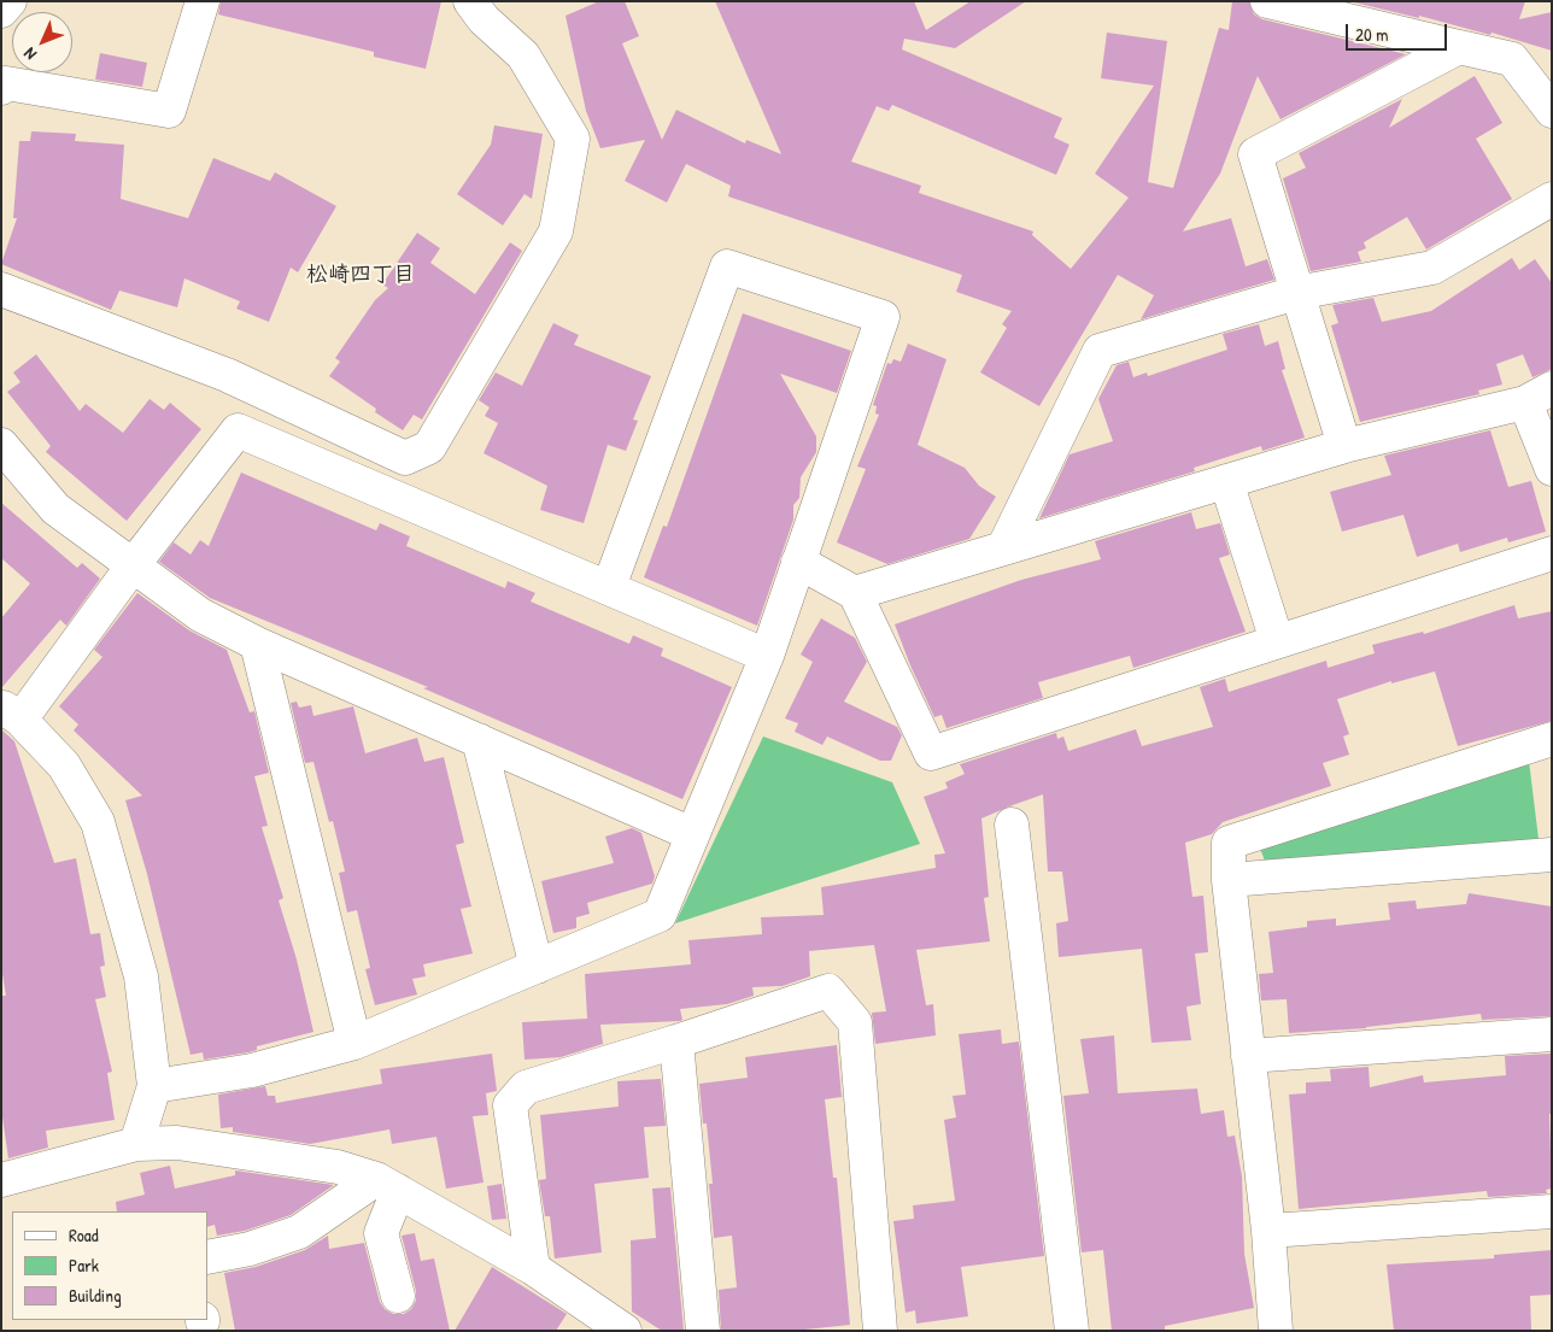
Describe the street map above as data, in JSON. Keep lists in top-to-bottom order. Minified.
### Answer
{"districts":["松崎四丁目"],"legend":["Road","Park","Building"],"scale_bar":"20 m","north":"bottom left"}
